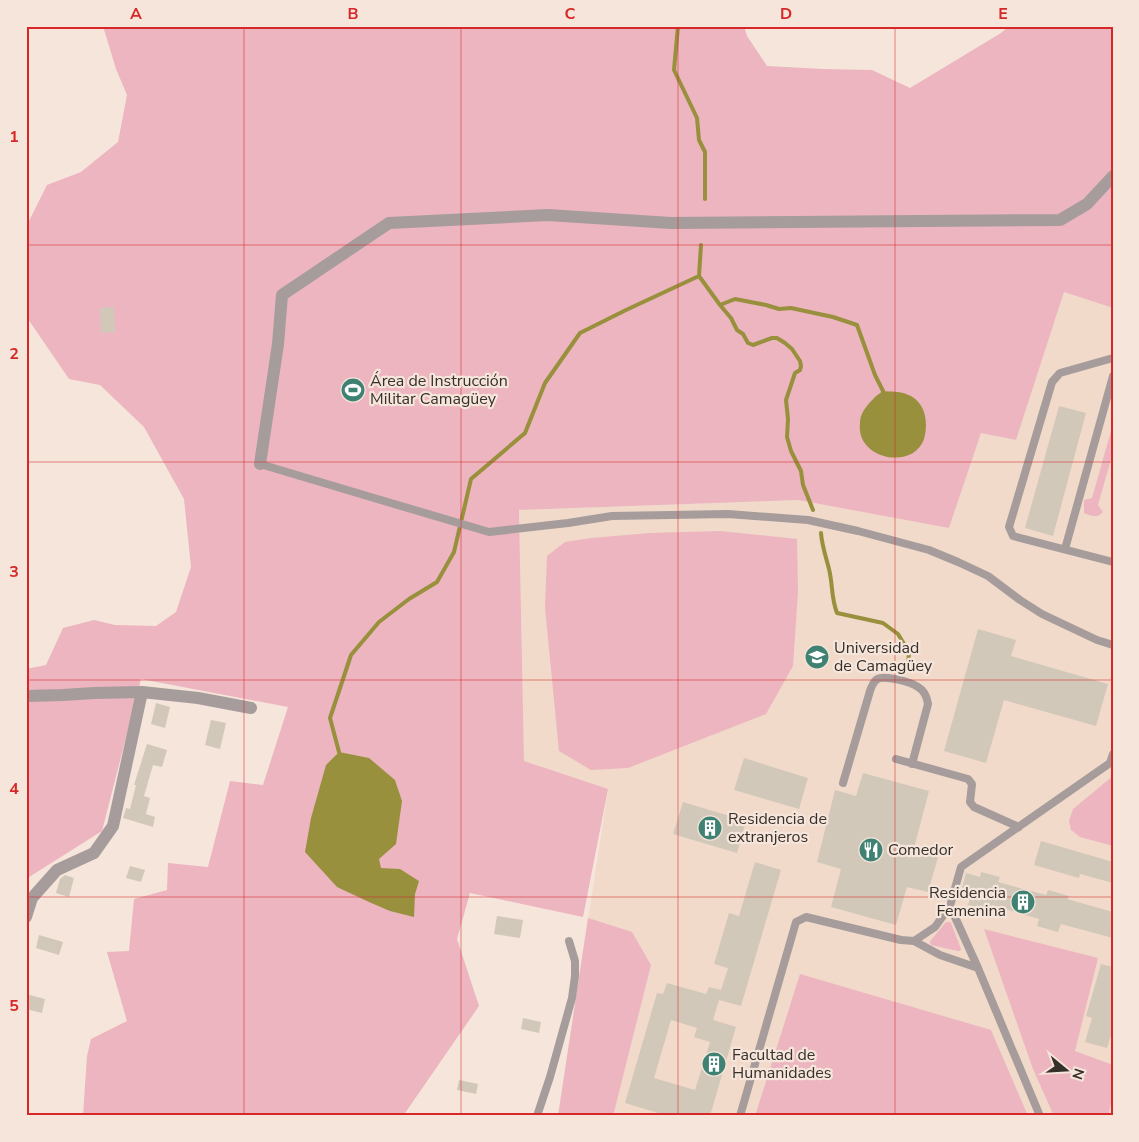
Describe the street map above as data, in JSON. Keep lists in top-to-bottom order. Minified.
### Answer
{"places":{"sports":["Área de Instrucción Militar Camagüey"],"school or university":["Universidad de Camagüey"],"building":["Residencia de extranjeros","Residencia Femenina","Facultad de Humanidades"],"restaurant":["Comedor"]},"north":"right","grid":{"columns":["A","B","C","D","E"],"rows":["1","2","3","4","5"]}}
